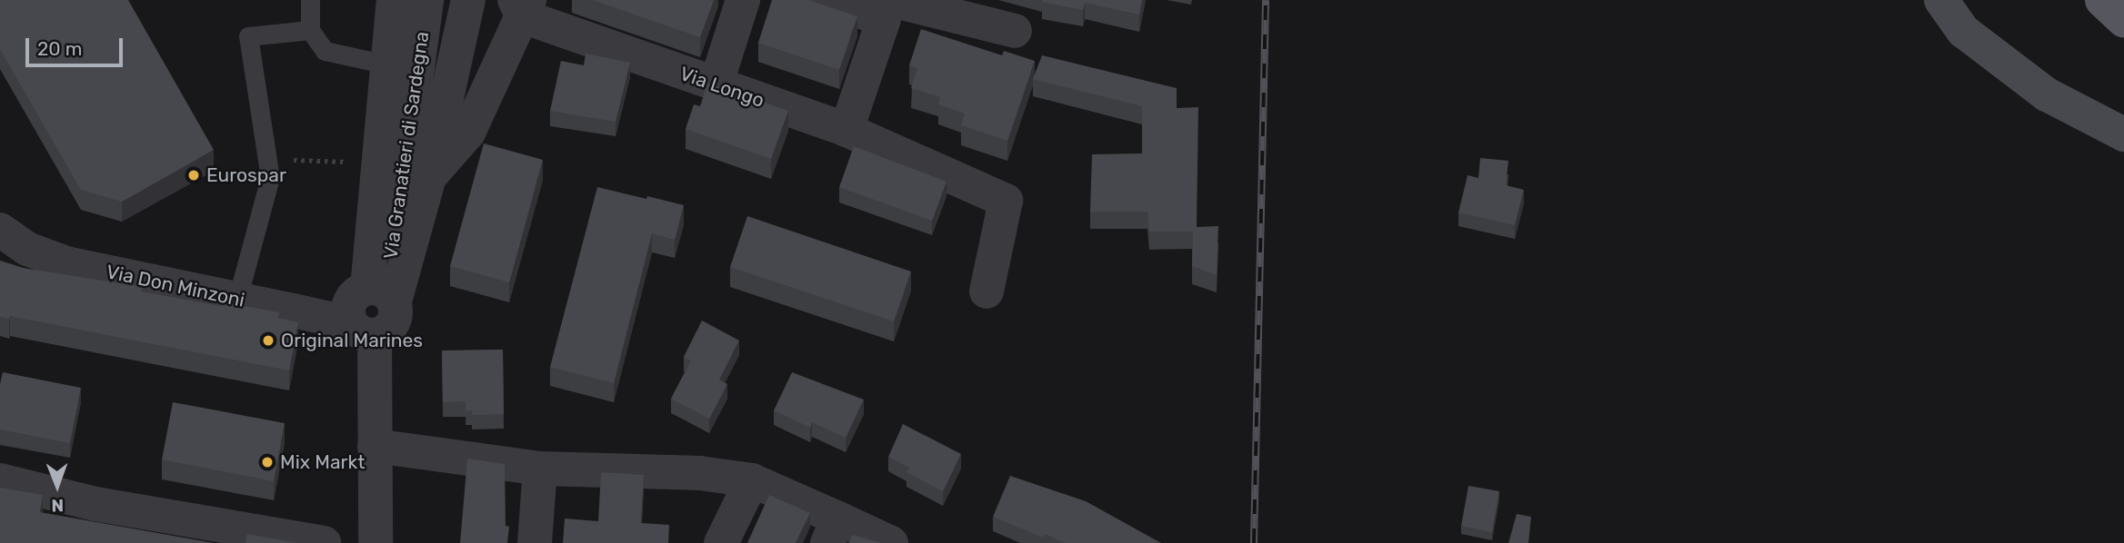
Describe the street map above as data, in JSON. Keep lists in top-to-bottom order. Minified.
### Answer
{"streets":{"street":["Via Longo","Via Granatieri di Sardegna","Via Don Minzoni"]},"places":["Eurospar","Original Marines","Mix Markt"],"scale_bar":"20 m","north":"bottom"}
